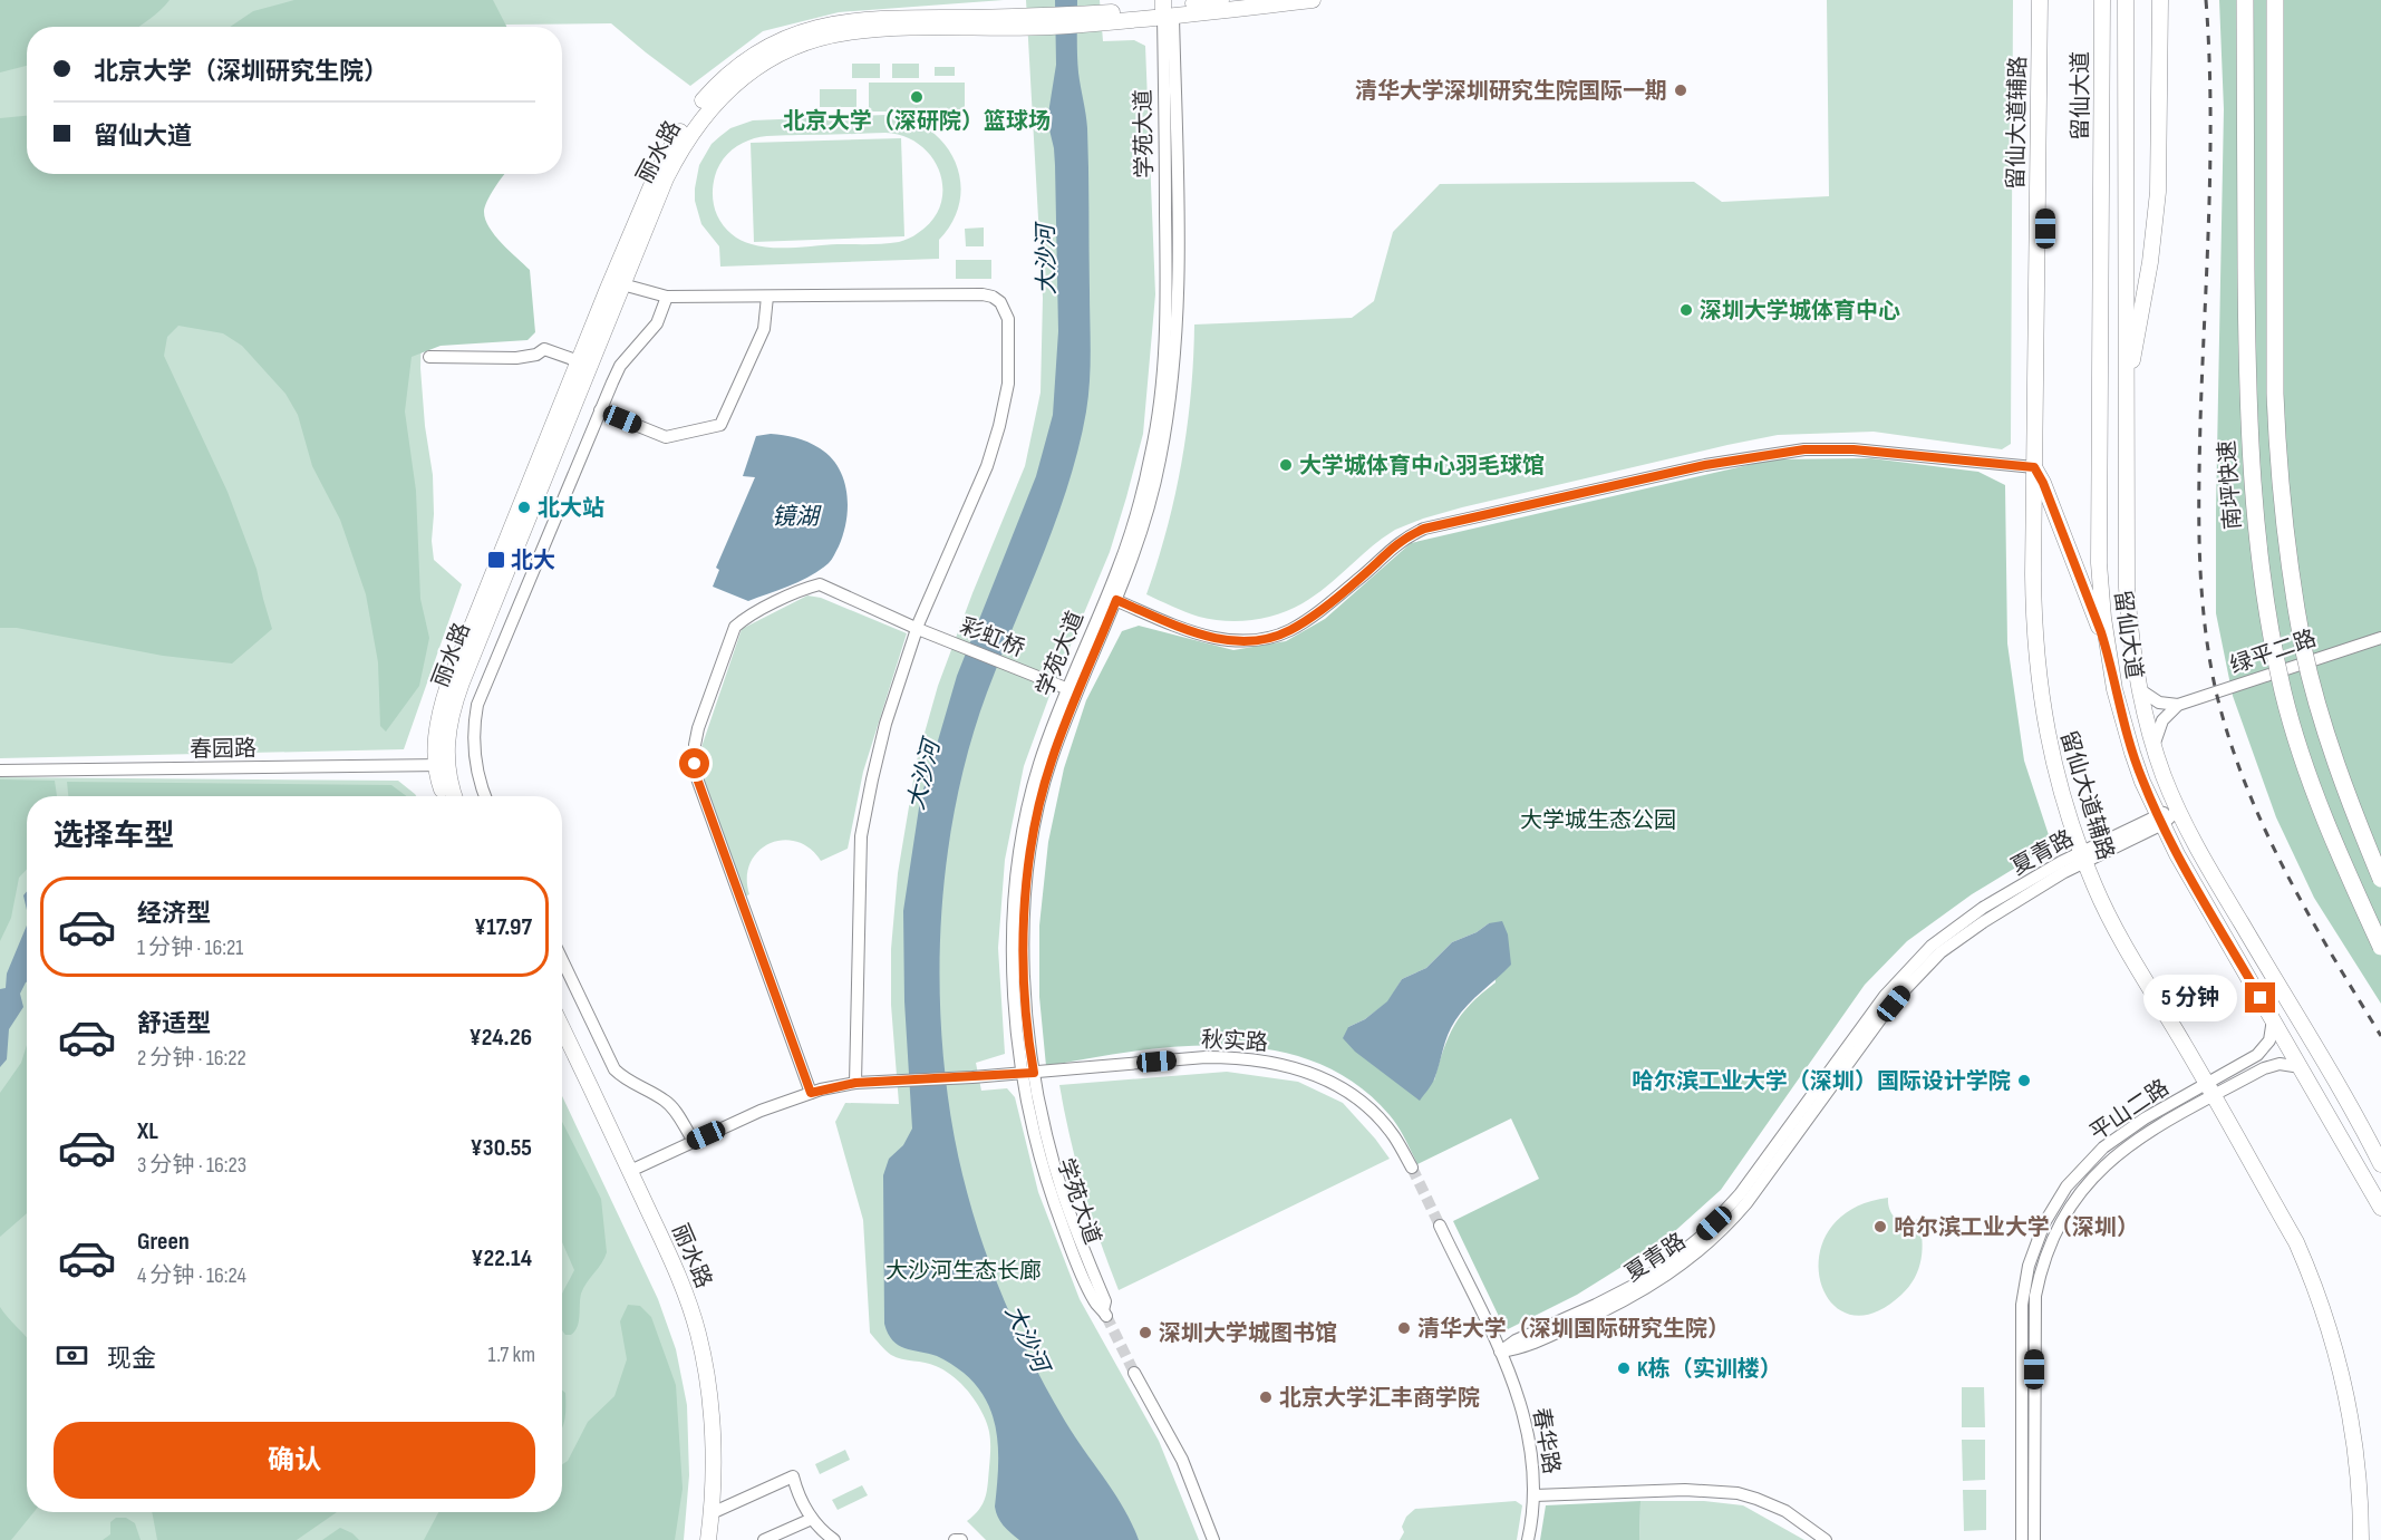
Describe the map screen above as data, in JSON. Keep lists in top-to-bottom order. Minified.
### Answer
{"streets":{"highway":["南坪快速"],"main road":["留仙大道","留仙大道辅路","丽水路"],"street":["学苑大道","彩虹桥","绿平二路","春园路","夏青路","秋实路","平山二路","春华路"]},"crossings":[["留仙大道","夏青路"],["留仙大道","平山二路"],["留仙大道辅路","夏青路"],["留仙大道辅路","平山二路"],["学苑大道","丽水路"],["学苑大道","彩虹桥"],["学苑大道","秋实路"],["丽水路","春园路"],["丽水路","秋实路"],["彩虹桥","秋实路"],["夏青路","春华路"]],"water":["大沙河","镜湖"],"parks":["大学城生态公园","大沙河生态长廊"],"places":{"other":["清华大学深圳研究生院国际一期","北京大学（深研院）篮球场","深圳大学城体育中心","大学城体育中心羽毛球馆","北大站","哈尔滨工业大学（深圳）国际设计学院","哈尔滨工业大学（深圳）","清华大学（深圳国际研究生院）","深圳大学城图书馆","K栋（实训楼）","北京大学汇丰商学院"],"transit":["北大"]},"page":{"banner":["北京大学（深圳研究生院）","留仙大道"],"heading":"选择车型","list":[{"name":"经济型","note":"1 分钟 · 16:21","value":"¥17.97"},{"name":"舒适型","note":"2 分钟 · 16:22","value":"¥24.26"},{"name":"XL","note":"3 分钟 · 16:23","value":"¥30.55"},{"name":"Green","note":"4 分钟 · 16:24","value":"¥22.14"}],"bubble":"5 分钟","pay":["现金","1.7 km"],"buttons":"确认"}}
